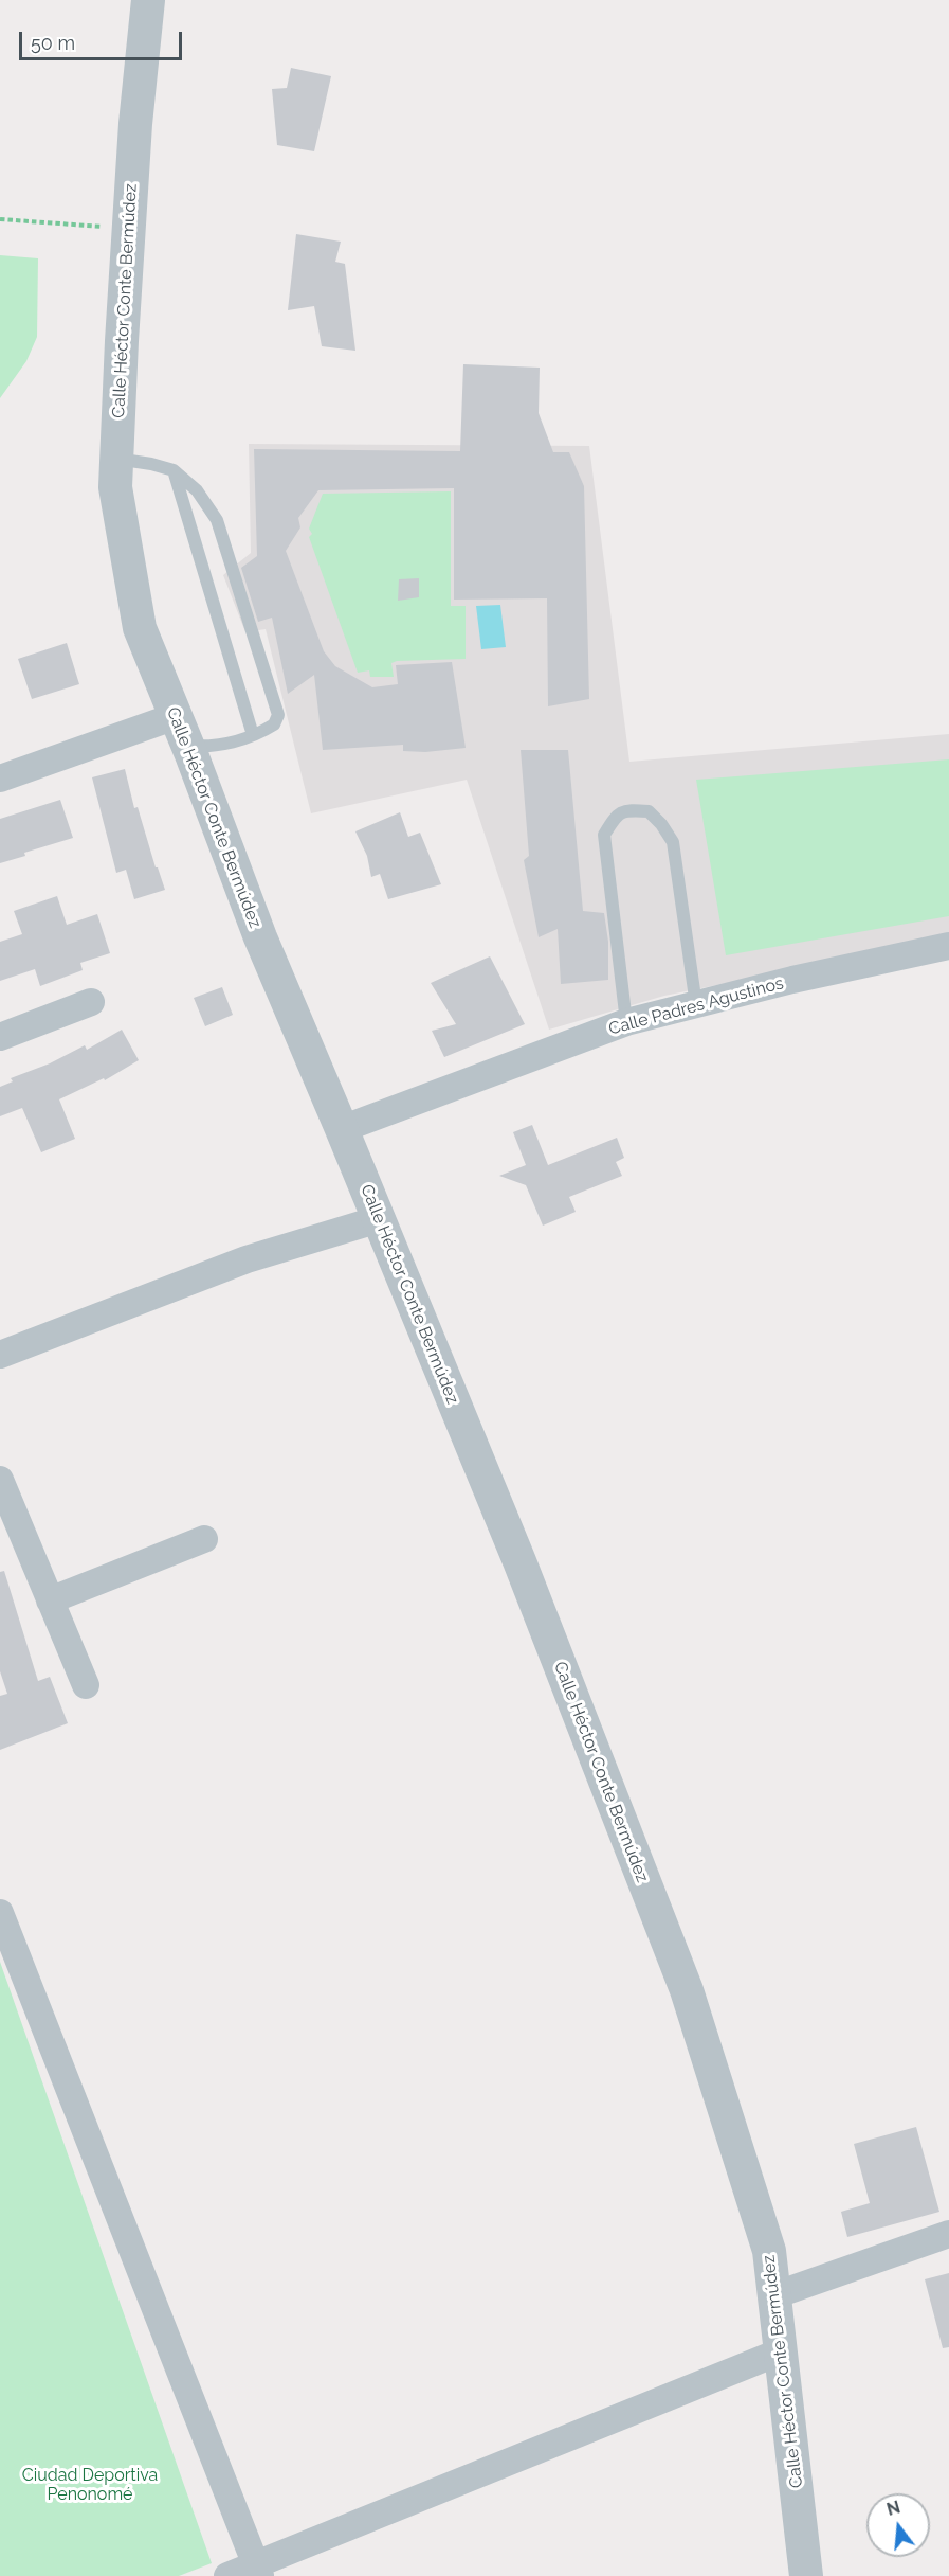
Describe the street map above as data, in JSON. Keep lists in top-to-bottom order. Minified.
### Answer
{"streets":{"street":["Calle Héctor Conte Bermúdez","Calle Padres Agustinos"]},"crossings":[["Calle Héctor Conte Bermúdez","Calle Padres Agustinos"]],"parks":["Ciudad Deportiva Penonomé"],"scale_bar":"50 m","north":"top"}
